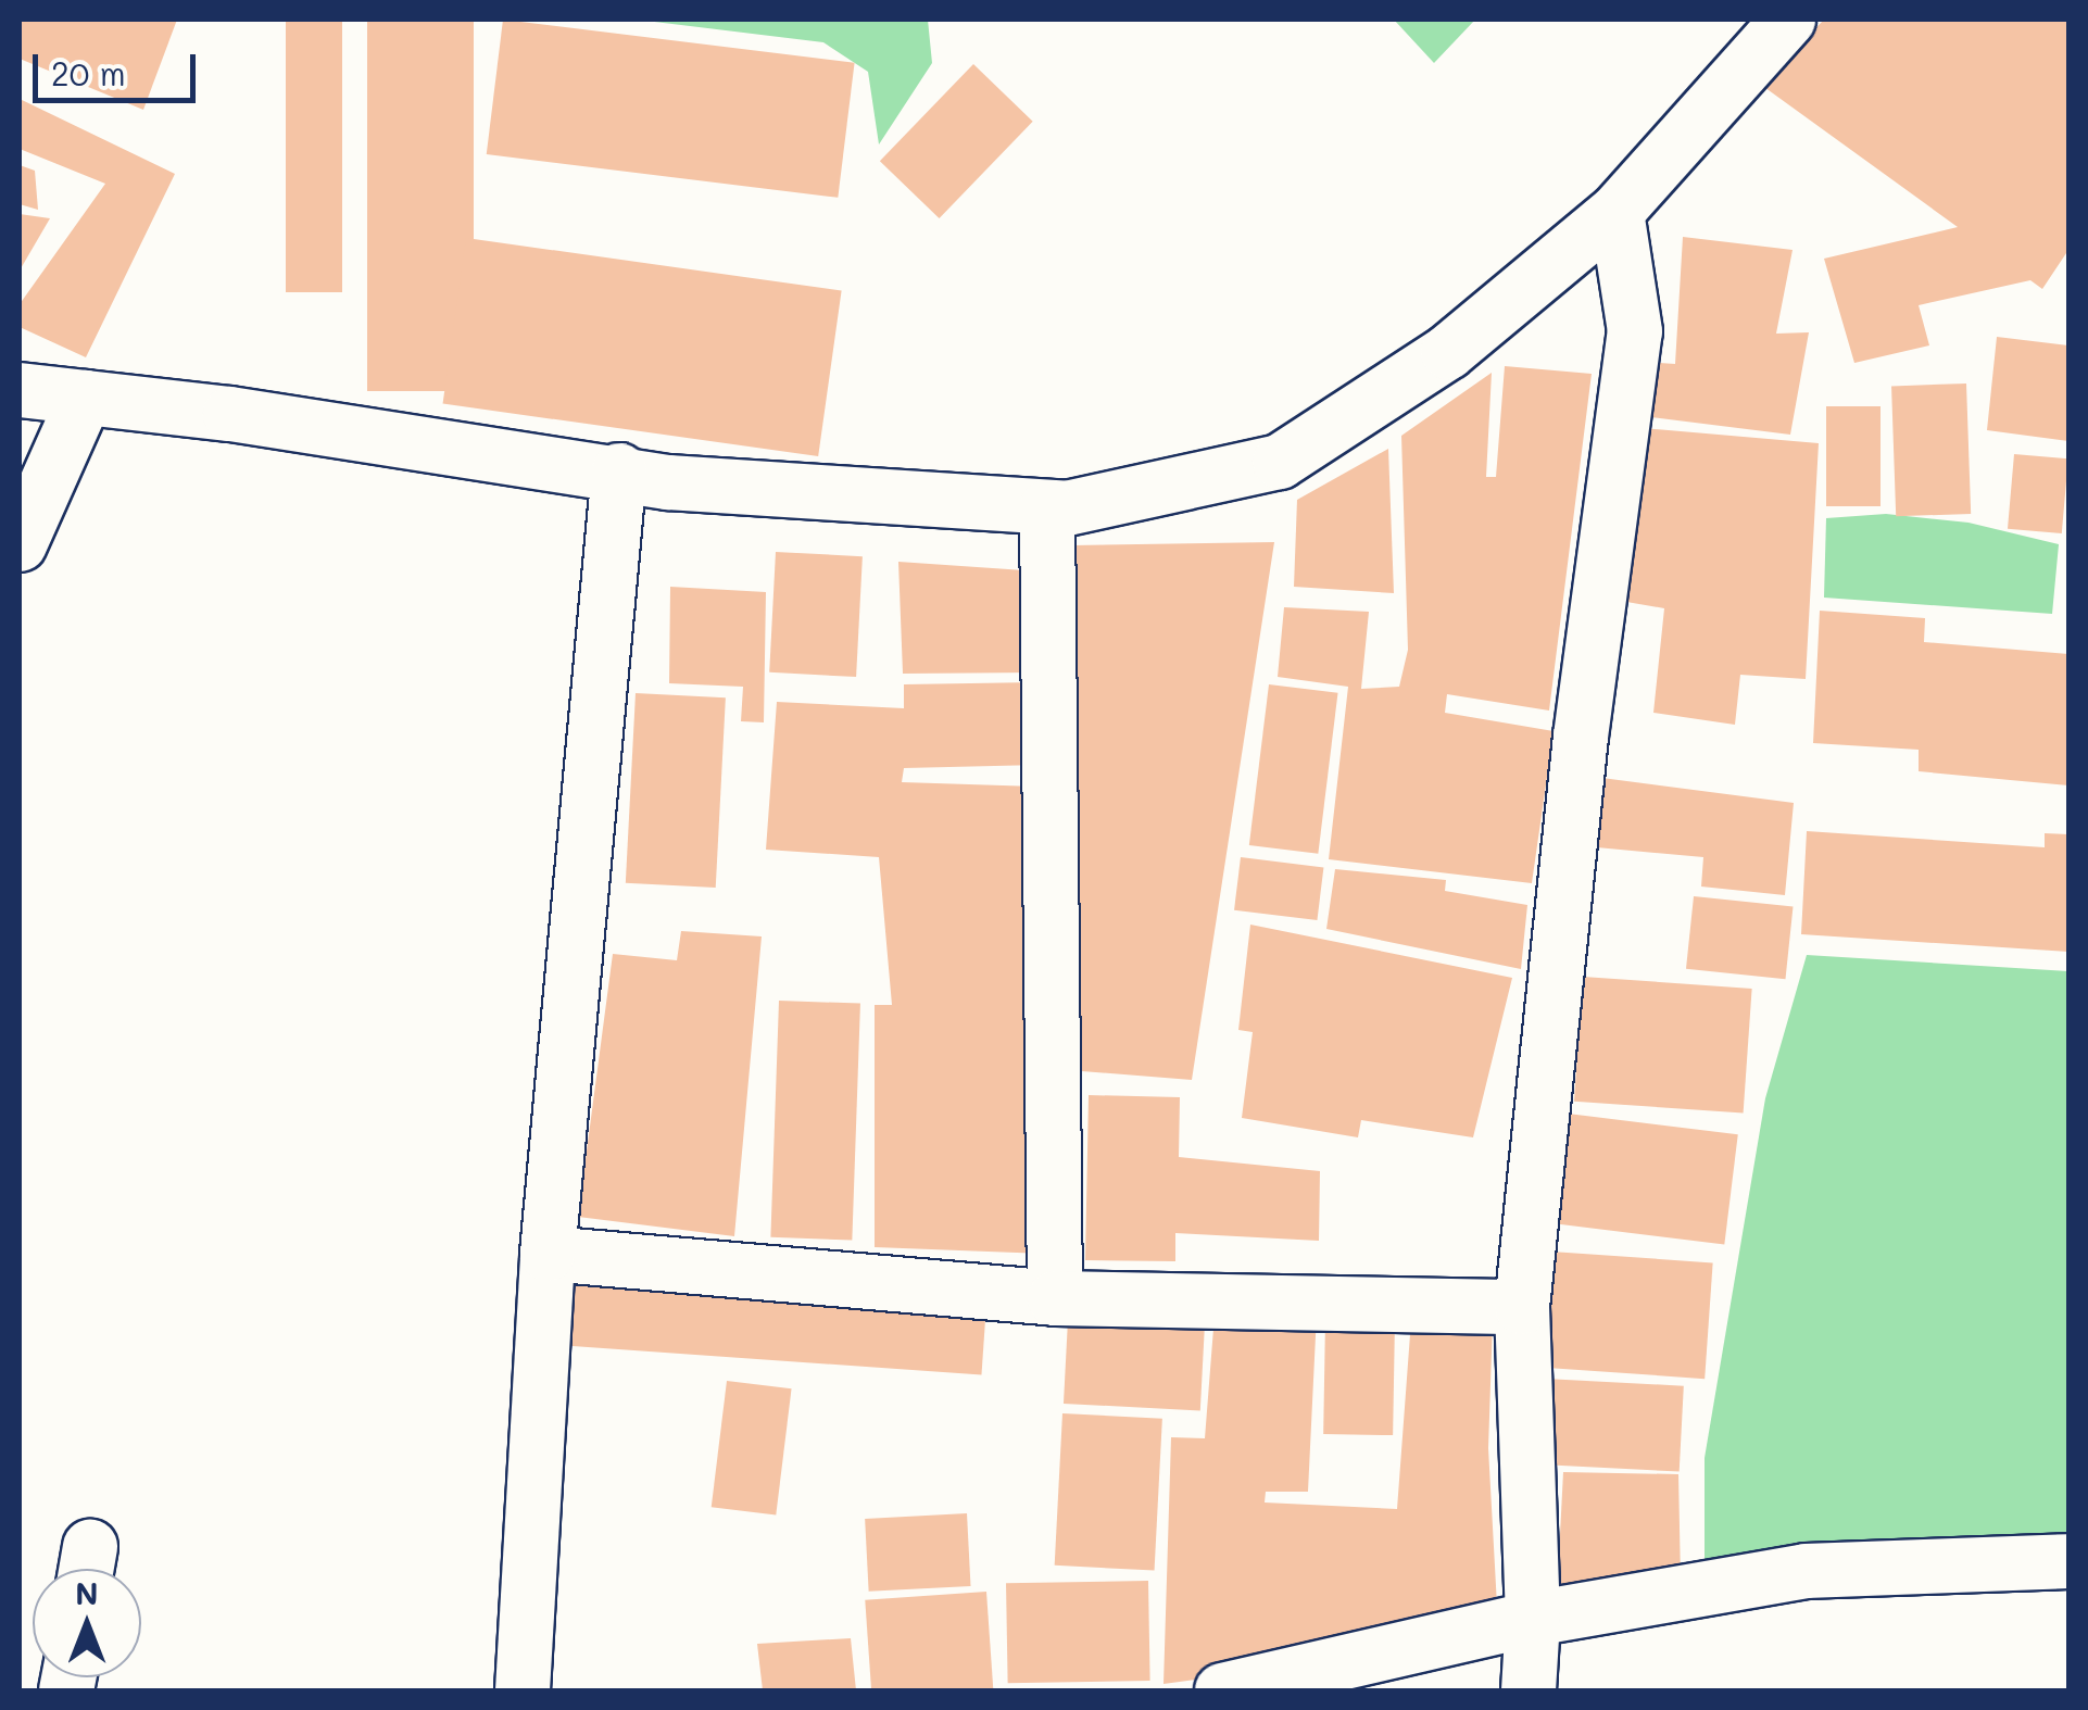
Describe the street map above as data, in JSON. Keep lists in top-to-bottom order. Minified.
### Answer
{"scale_bar":"20 m","north":"top"}
